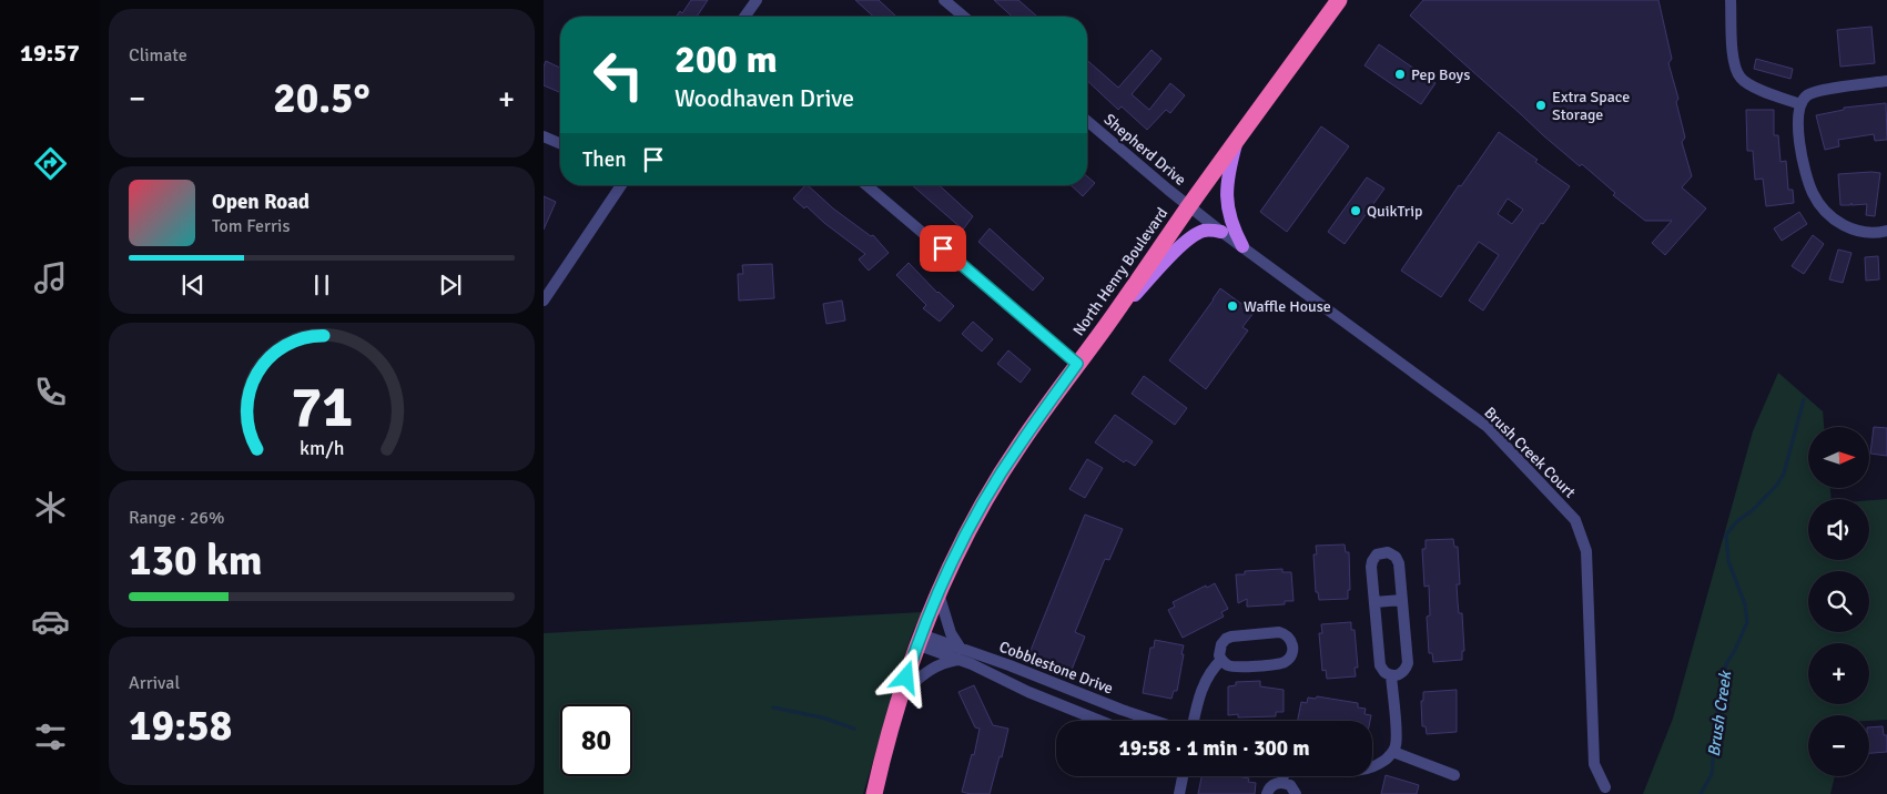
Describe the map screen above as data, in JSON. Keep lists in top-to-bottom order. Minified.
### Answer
{"streets":{"highway":["North Henry Boulevard"],"street":["Shepherd Drive","Brush Creek Court","Cobblestone Drive"]},"crossings":[["Shepherd Drive","North Henry Boulevard"],["Shepherd Drive","Brush Creek Court"],["North Henry Boulevard","Brush Creek Court"],["North Henry Boulevard","Cobblestone Drive"]],"water":["Brush Creek"],"places":["Pep Boys","Extra Space Storage","QuikTrip","Waffle House"],"north":"right","page":{"tabs":"19:57","tile":["Climate",["Range · 26%","130 km"],["Arrival","19:58"]],"turn":["200 m","Woodhaven Drive"],"heat":["−","20.5°","+"],"then":"Then","song":["Open Road","Tom Ferris"],"map_buttons":["+","−"],"limit":"80","trip":"19:58 · 1 min · 300 m","gauge":["71","km/h"]}}
